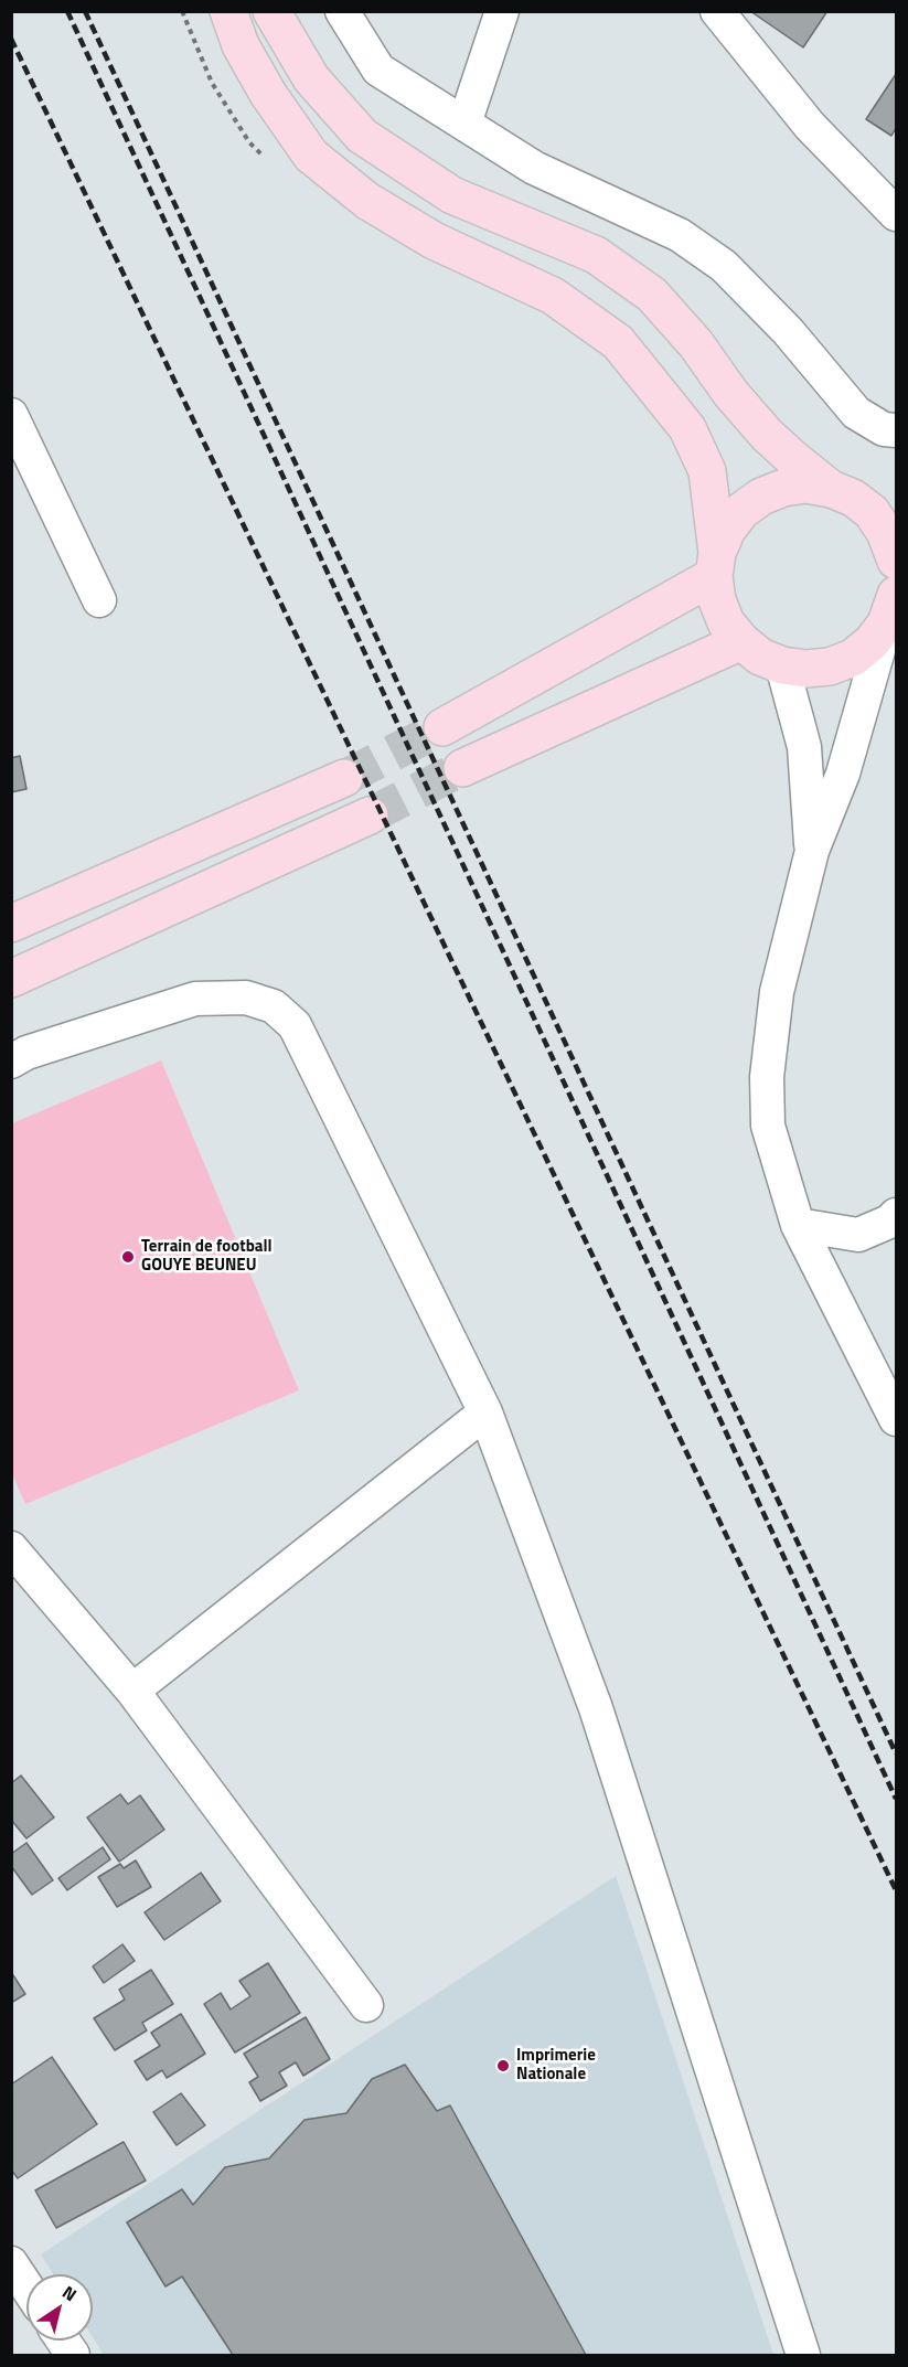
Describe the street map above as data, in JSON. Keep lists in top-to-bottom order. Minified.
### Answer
{"places":["Terrain de football GOUYE BEUNEU","Imprimerie Nationale"],"north":"top right"}
